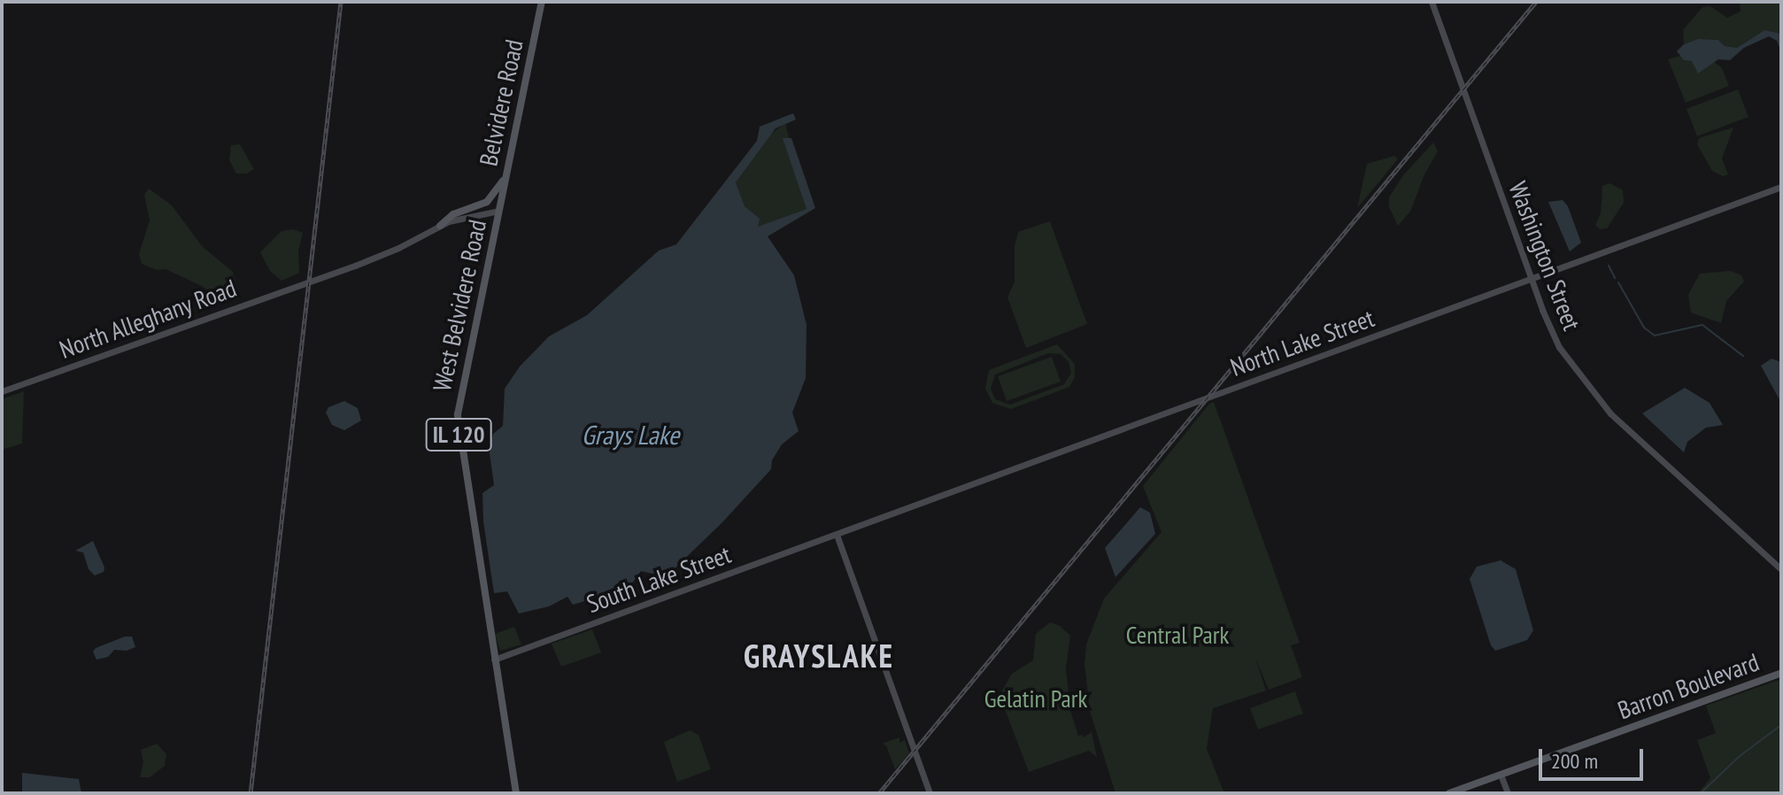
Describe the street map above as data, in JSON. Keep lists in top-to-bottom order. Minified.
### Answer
{"streets":{"main road":["Belvidere Road","West Belvidere Road","IL 120","Barron Boulevard"],"street":["Washington Street","North Alleghany Road","North Lake Street","South Lake Street"]},"crossings":[["Belvidere Road","West Belvidere Road"],["Belvidere Road","North Alleghany Road"],["Washington Street","North Lake Street"],["West Belvidere Road","North Alleghany Road"],["West Belvidere Road","IL 120"],["West Belvidere Road","South Lake Street"],["North Lake Street","South Lake Street"],["IL 120","South Lake Street"]],"districts":["GRAYSLAKE"],"water":["Grays Lake"],"parks":["Central Park","Gelatin Park"],"scale_bar":"200 m"}
